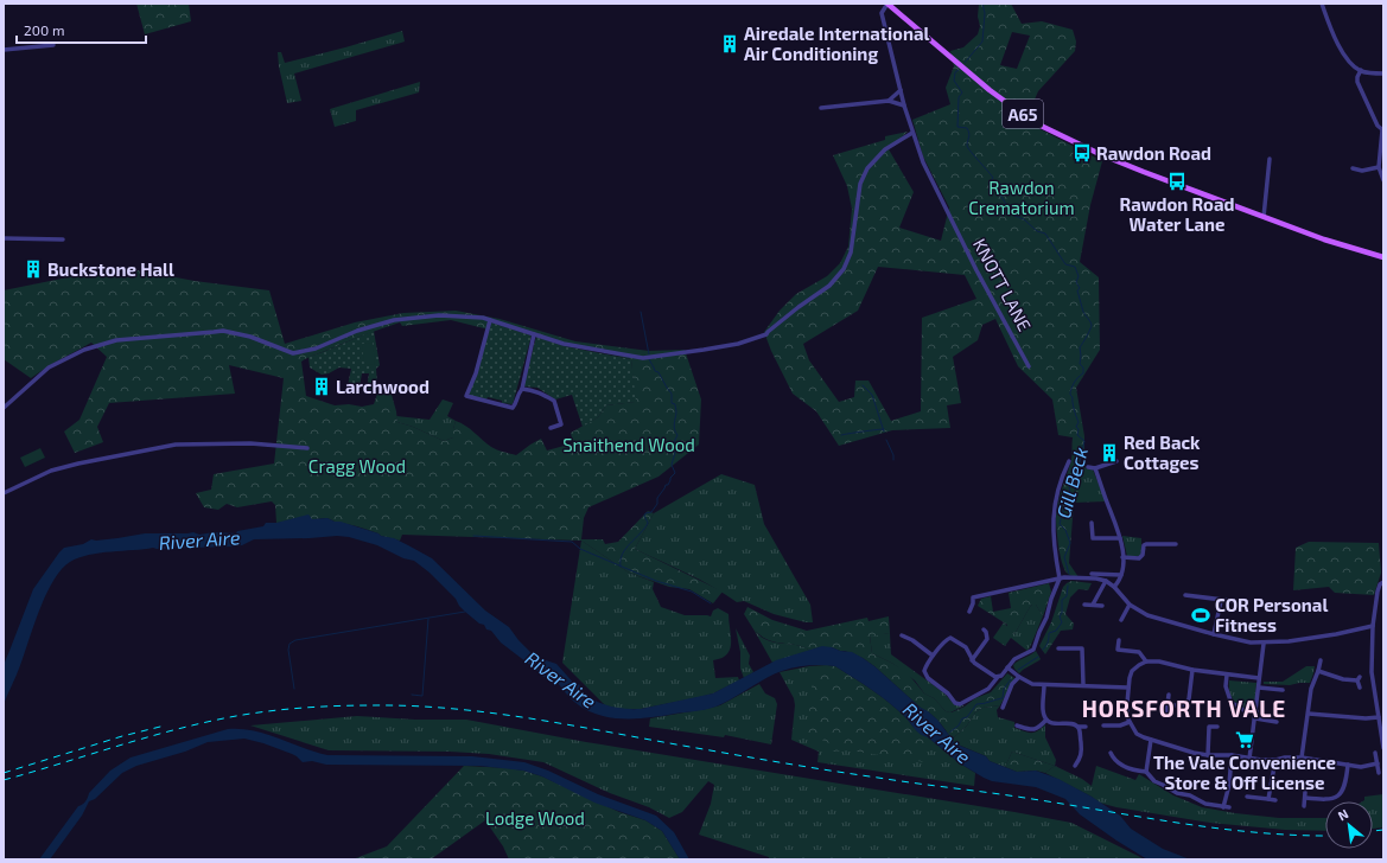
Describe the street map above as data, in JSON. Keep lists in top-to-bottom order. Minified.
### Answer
{"streets":{"main road":["A65"],"street":["KNOTT LANE"]},"crossings":[["A65","KNOTT LANE"]],"districts":["HORSFORTH VALE"],"water":["Gill Beck","River Aire"],"parks":["Rawdon Crematorium","Snaithend Wood","Cragg Wood","Lodge Wood"],"places":{"building":["Airedale International Air Conditioning","Buckstone Hall","Larchwood","Red Back Cottages"],"bus stop":["Rawdon Road","Rawdon Road Water Lane"],"sports":["COR Personal Fitness"],"supermarket":["The Vale Convenience Store & Off License"]},"scale_bar":"200 m","north":"top left"}
